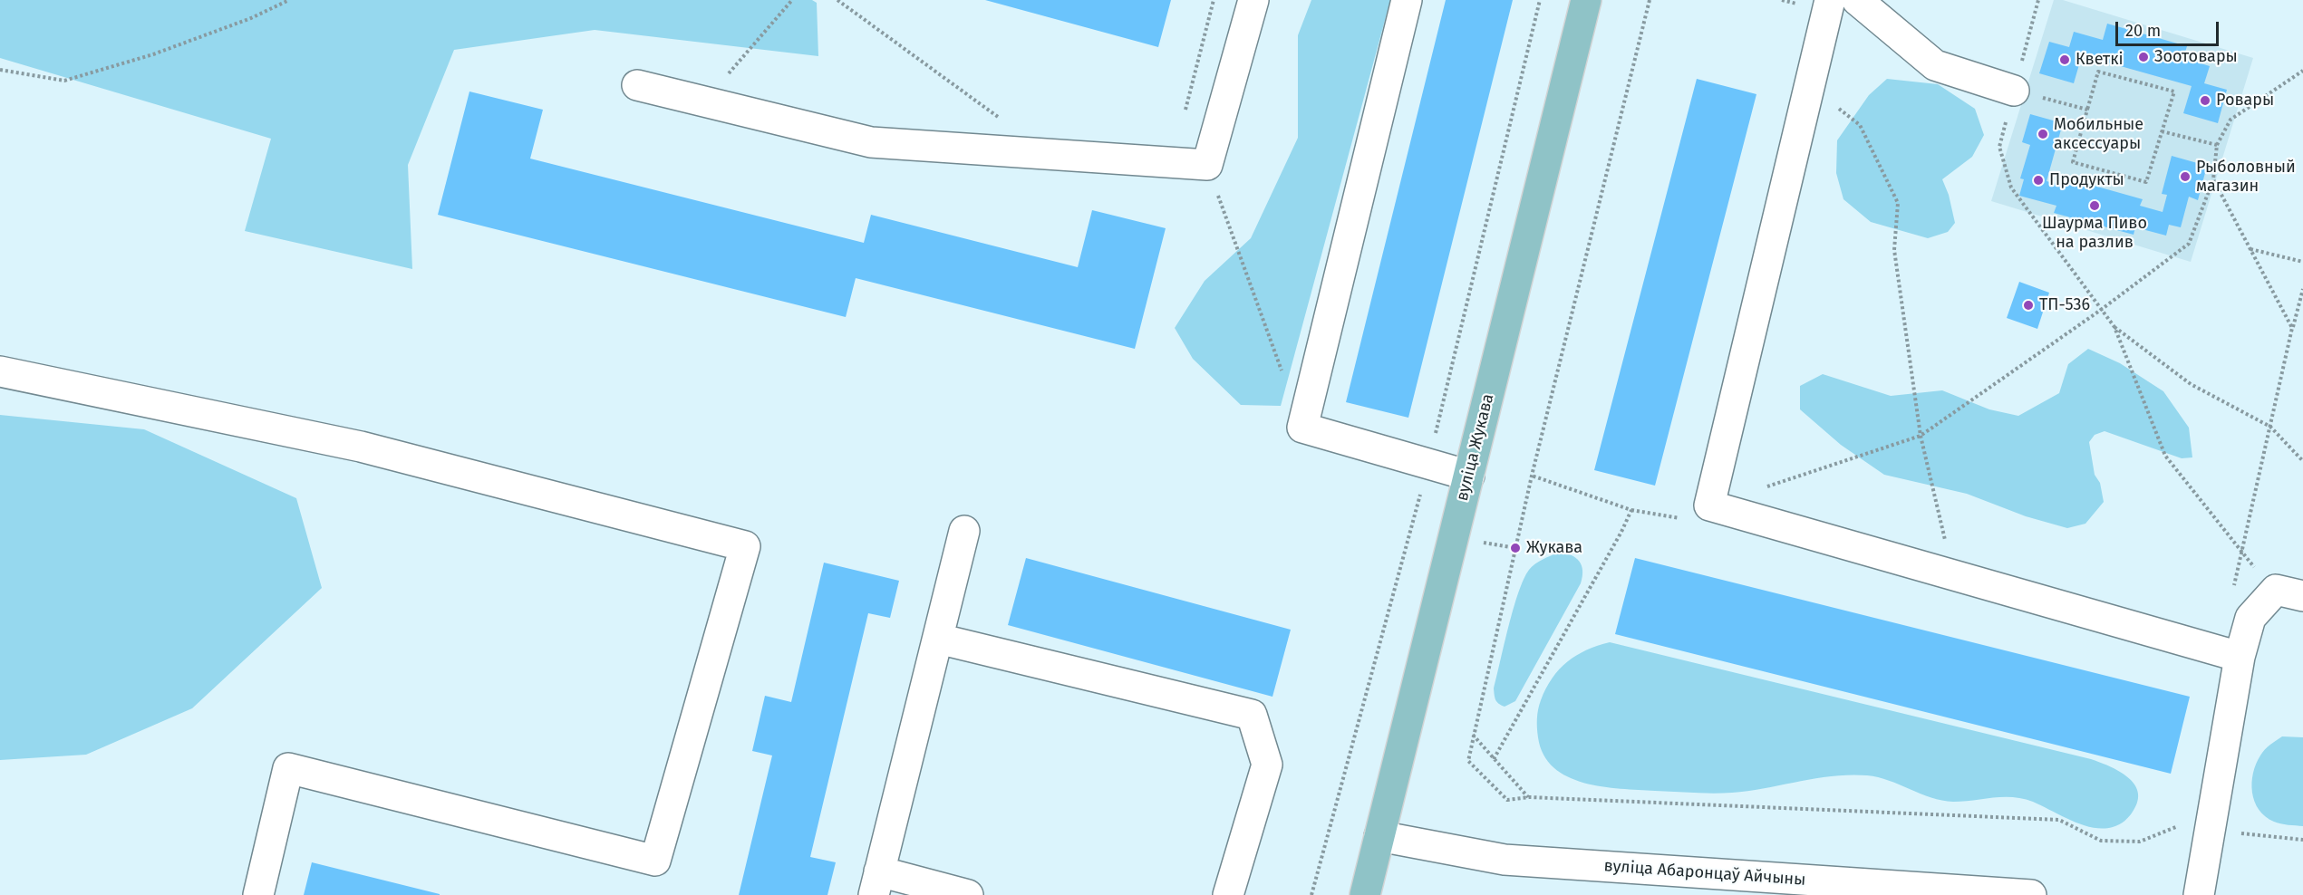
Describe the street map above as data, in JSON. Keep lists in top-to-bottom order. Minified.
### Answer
{"streets":{"main road":["вуліца Жукава"],"street":["вуліца Абаронцаў Айчыны"]},"crossings":[["вуліца Жукава","вуліца Абаронцаў Айчыны"]],"places":["Зоотовары","Кветкі","Ровары","Мобильные аксессуары","Рыболовный магазин","Продукты","Шаурма Пиво на разлив","ТП-536","Жукава"],"scale_bar":"20 m"}
